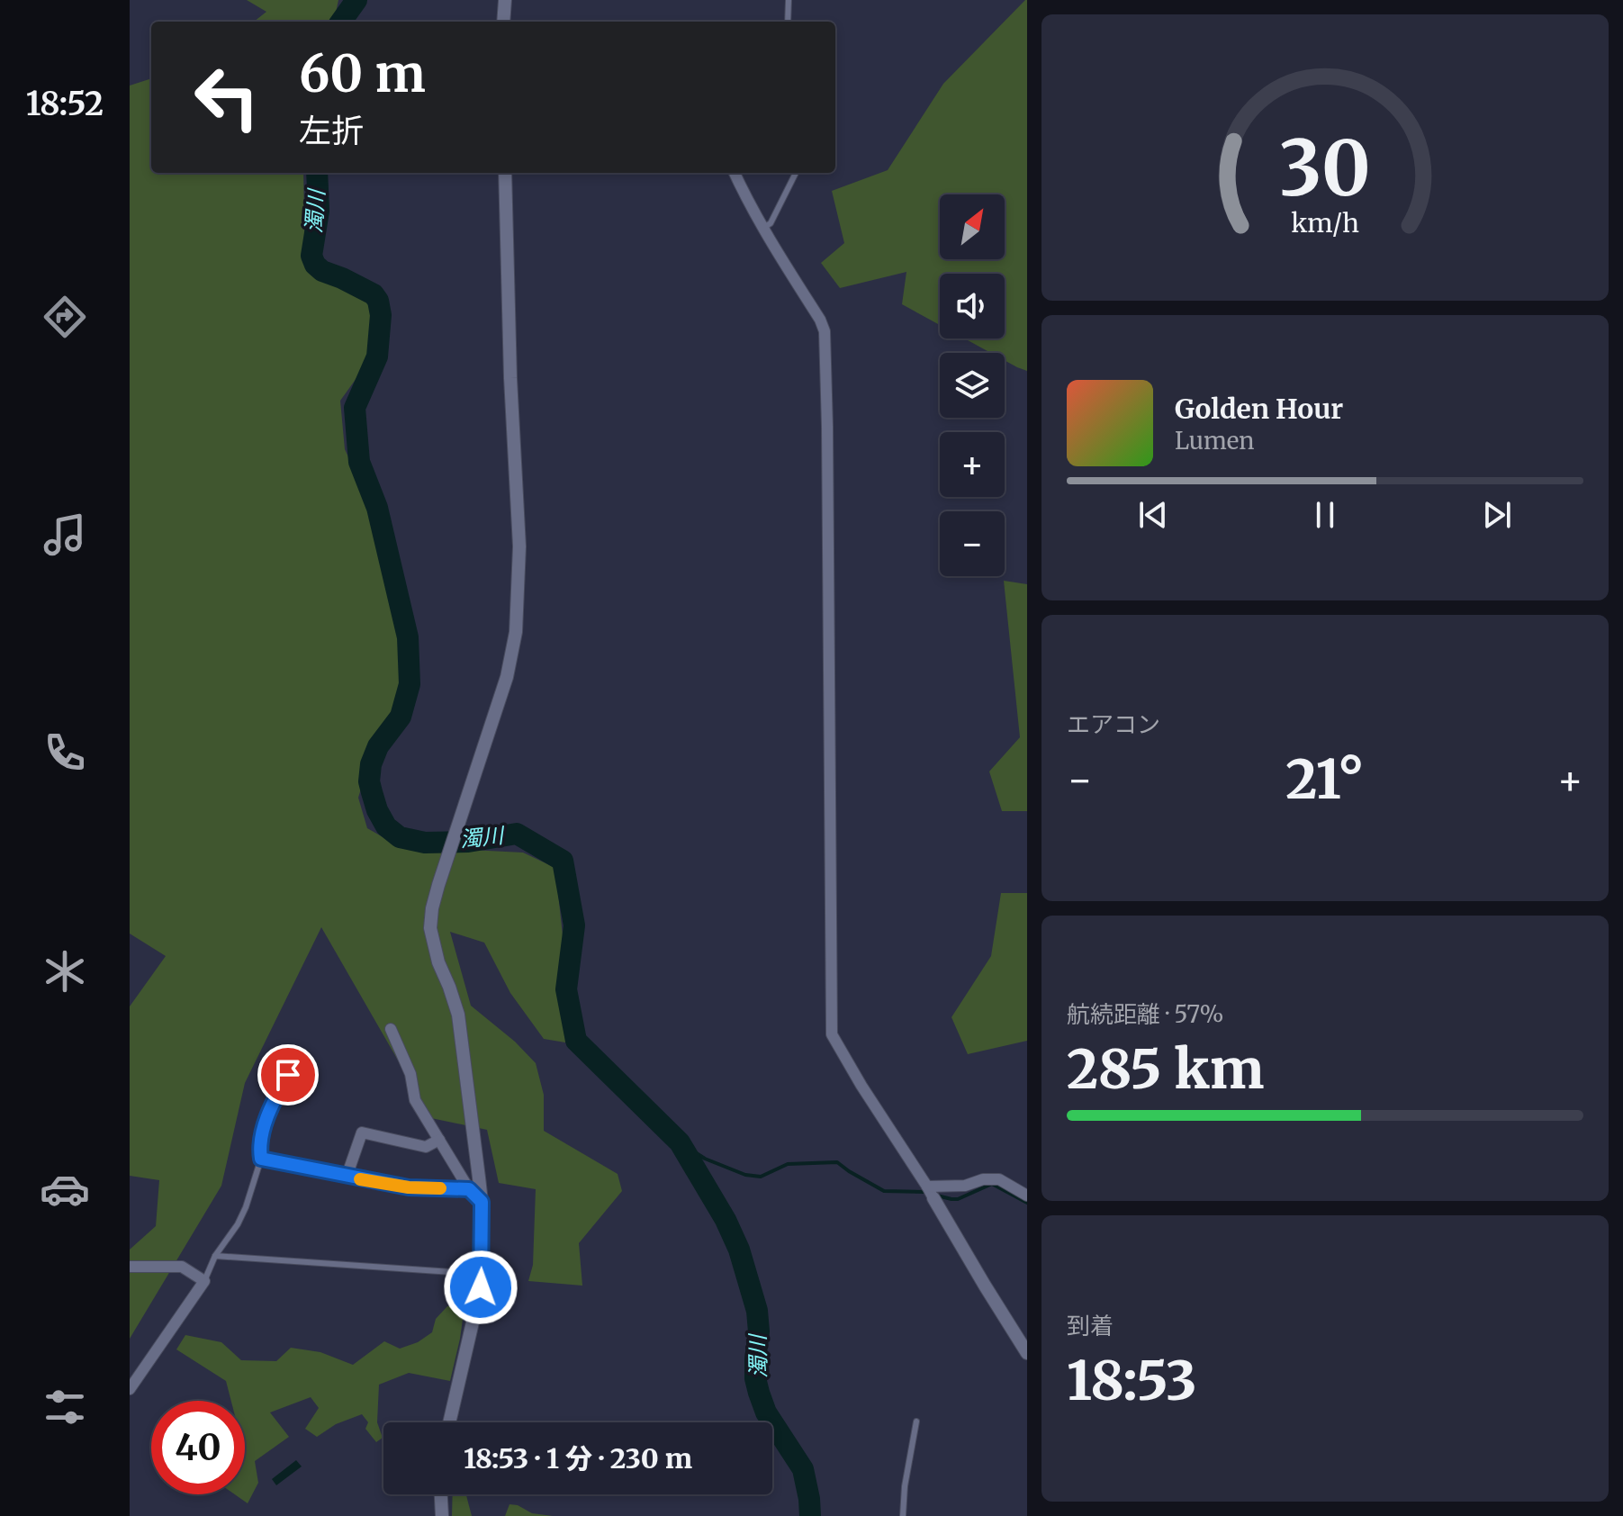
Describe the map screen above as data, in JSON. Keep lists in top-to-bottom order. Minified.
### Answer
{"water":["濁川"],"north":"top right","page":{"tabs":"18:52","turn":["60 m","左折"],"map_buttons":["+","−"],"song":["Golden Hour","Lumen"],"tile":["エアコン",["航続距離 · 57%","285 km"],["到着","18:53"]],"heat":["−","21°","+"],"limit":"40","trip":"18:53 · 1 分 · 230 m","gauge":["30","km/h"]}}
